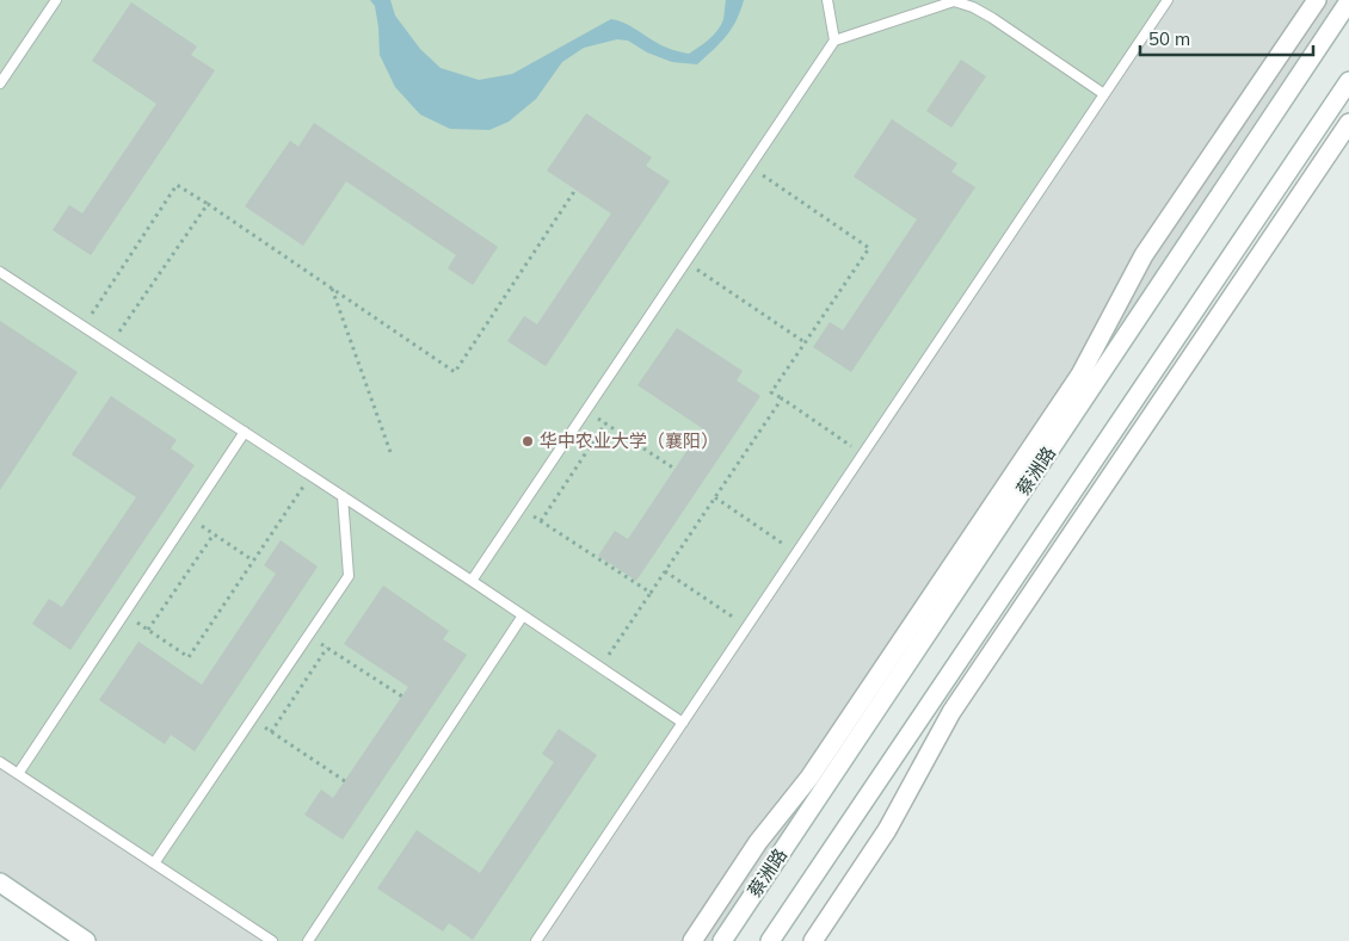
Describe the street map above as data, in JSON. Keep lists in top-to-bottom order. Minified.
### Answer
{"streets":{"main road":["蔡洲路"]},"places":["华中农业大学（襄阳）"],"scale_bar":"50 m"}
